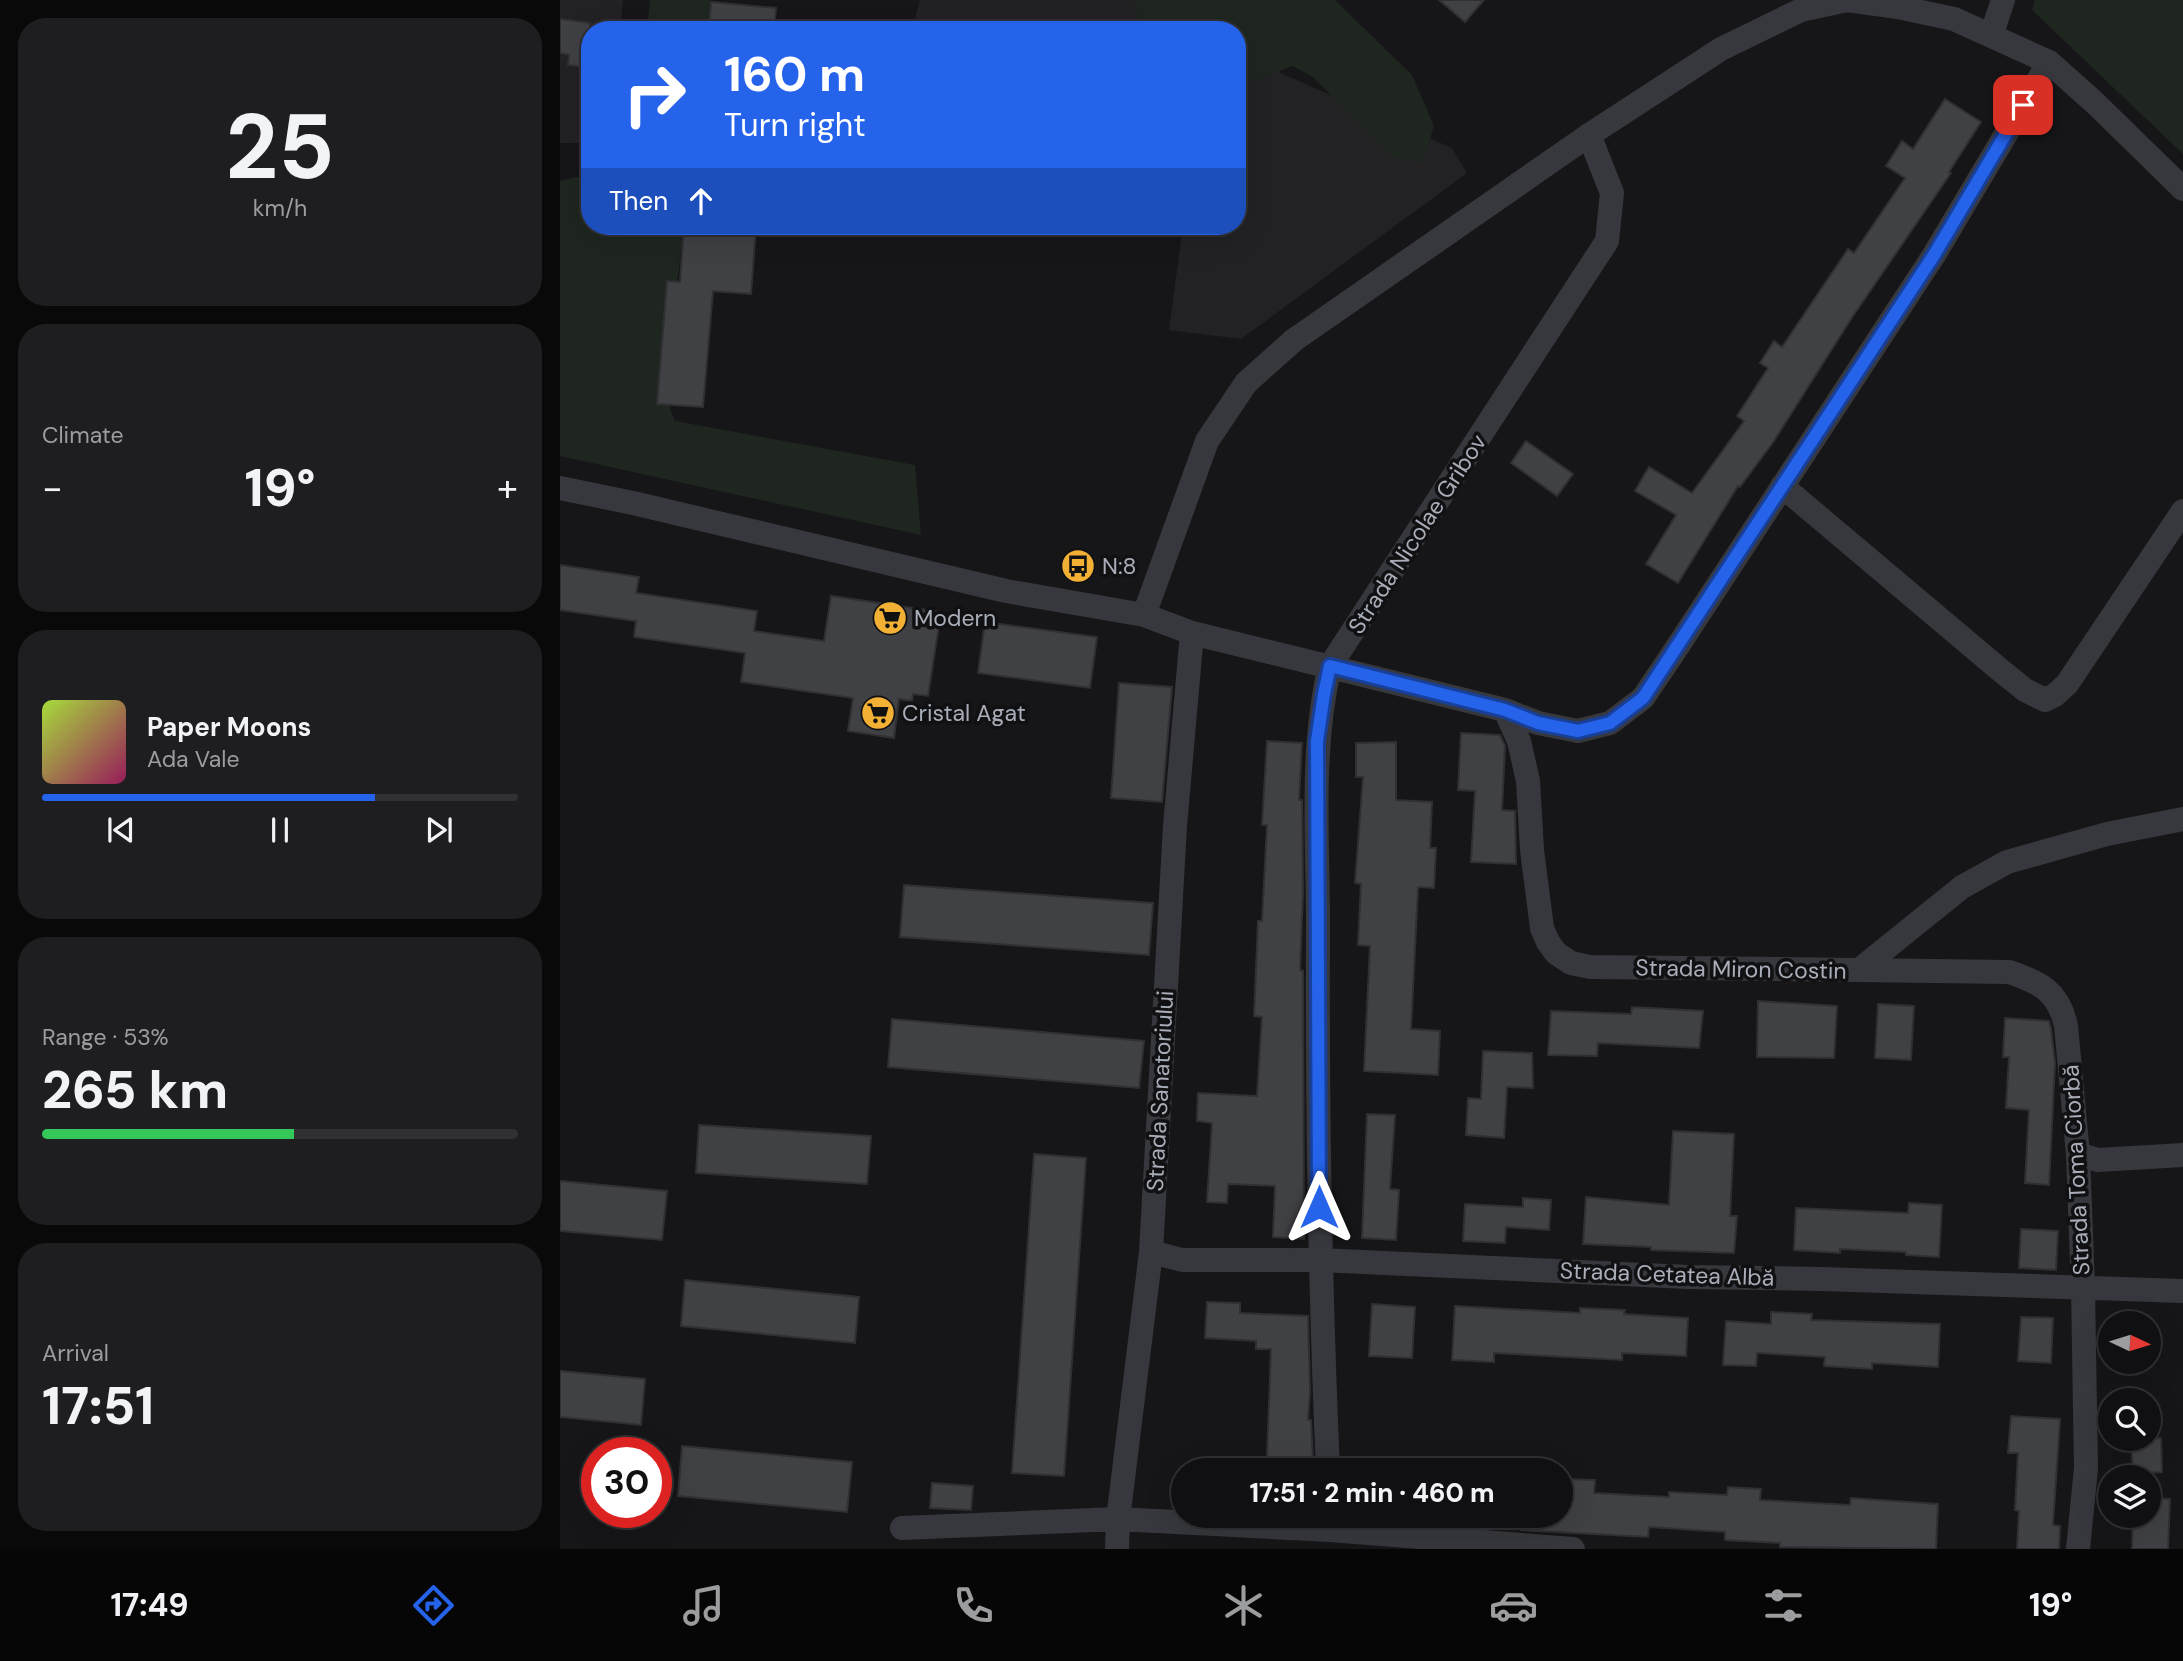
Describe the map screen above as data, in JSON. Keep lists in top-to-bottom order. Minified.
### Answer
{"streets":{"street":["Strada Nicolae Gribov","Strada Miron Costin","Strada Sanatoriului","Strada Toma Ciorbă","Strada Cetatea Albă"]},"crossings":[["Strada Nicolae Gribov","Strada Cetatea Albă"],["Strada Miron Costin","Strada Toma Ciorbă"],["Strada Sanatoriului","Strada Cetatea Albă"],["Strada Toma Ciorbă","Strada Cetatea Albă"]],"places":{"bus stop":["N:8"],"supermarket":["Modern","Cristal Agat"]},"north":"right","page":{"tile":[["25","km/h"],"Climate",["Range · 53%","265 km"],["Arrival","17:51"]],"turn":["160 m","Turn right"],"then":"Then","heat":["−","19°","+"],"song":["Paper Moons","Ada Vale"],"limit":"30","trip":"17:51 · 2 min · 460 m","tabs":["17:49","19°"]}}
